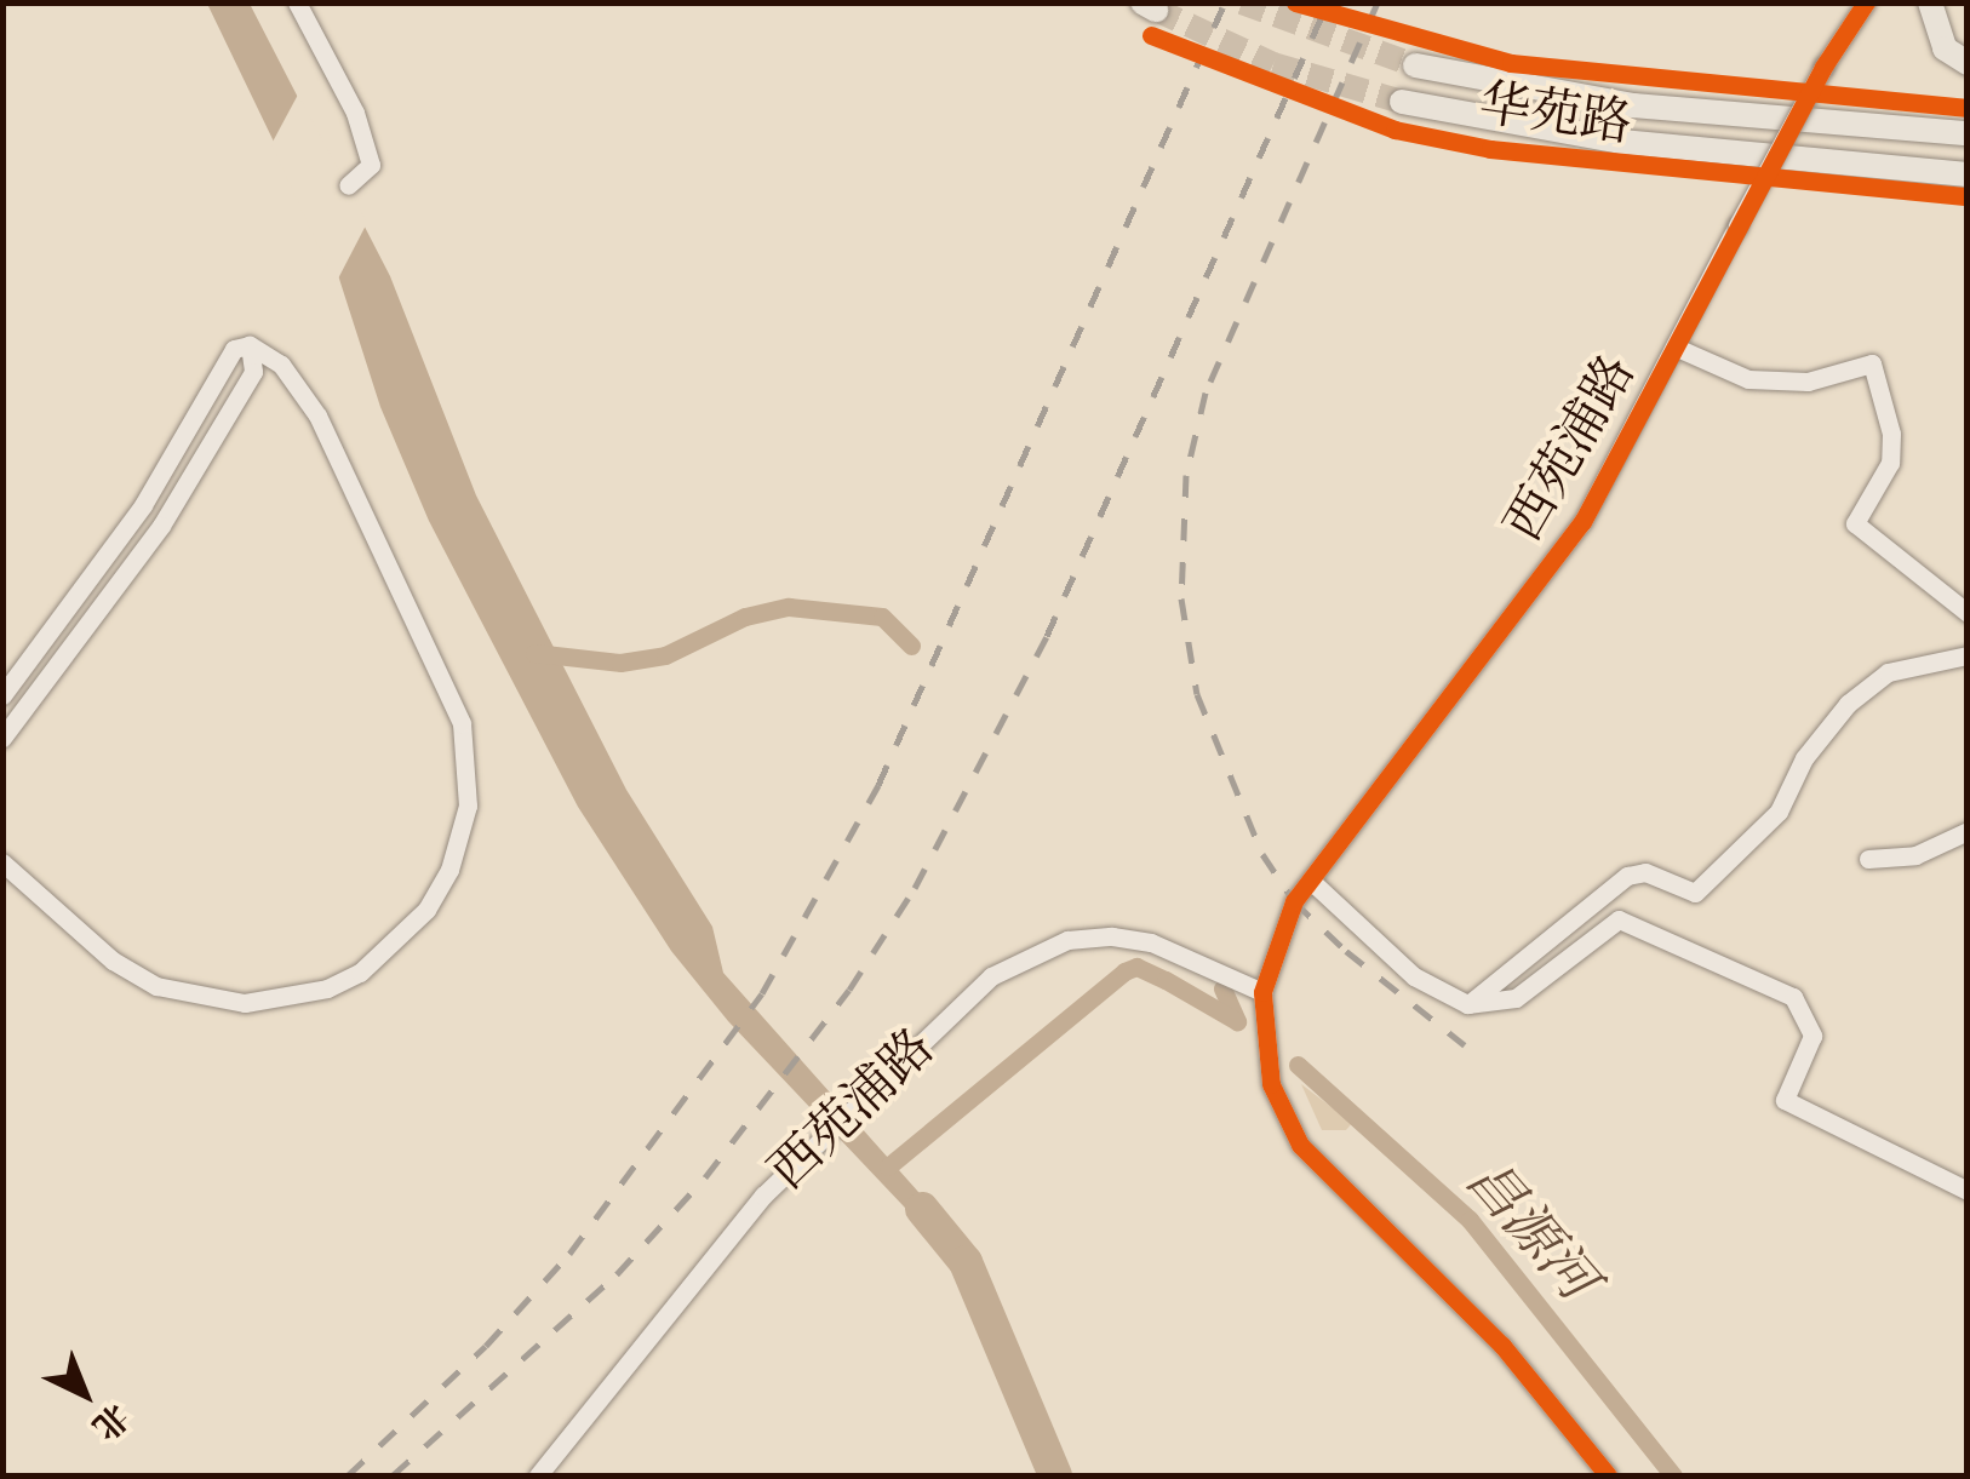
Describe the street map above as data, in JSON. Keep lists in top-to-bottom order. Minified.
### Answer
{"streets":{"main road":["华苑路"],"street":["西苑浦路"]},"water":["昌源河"],"north":"bottom right"}
